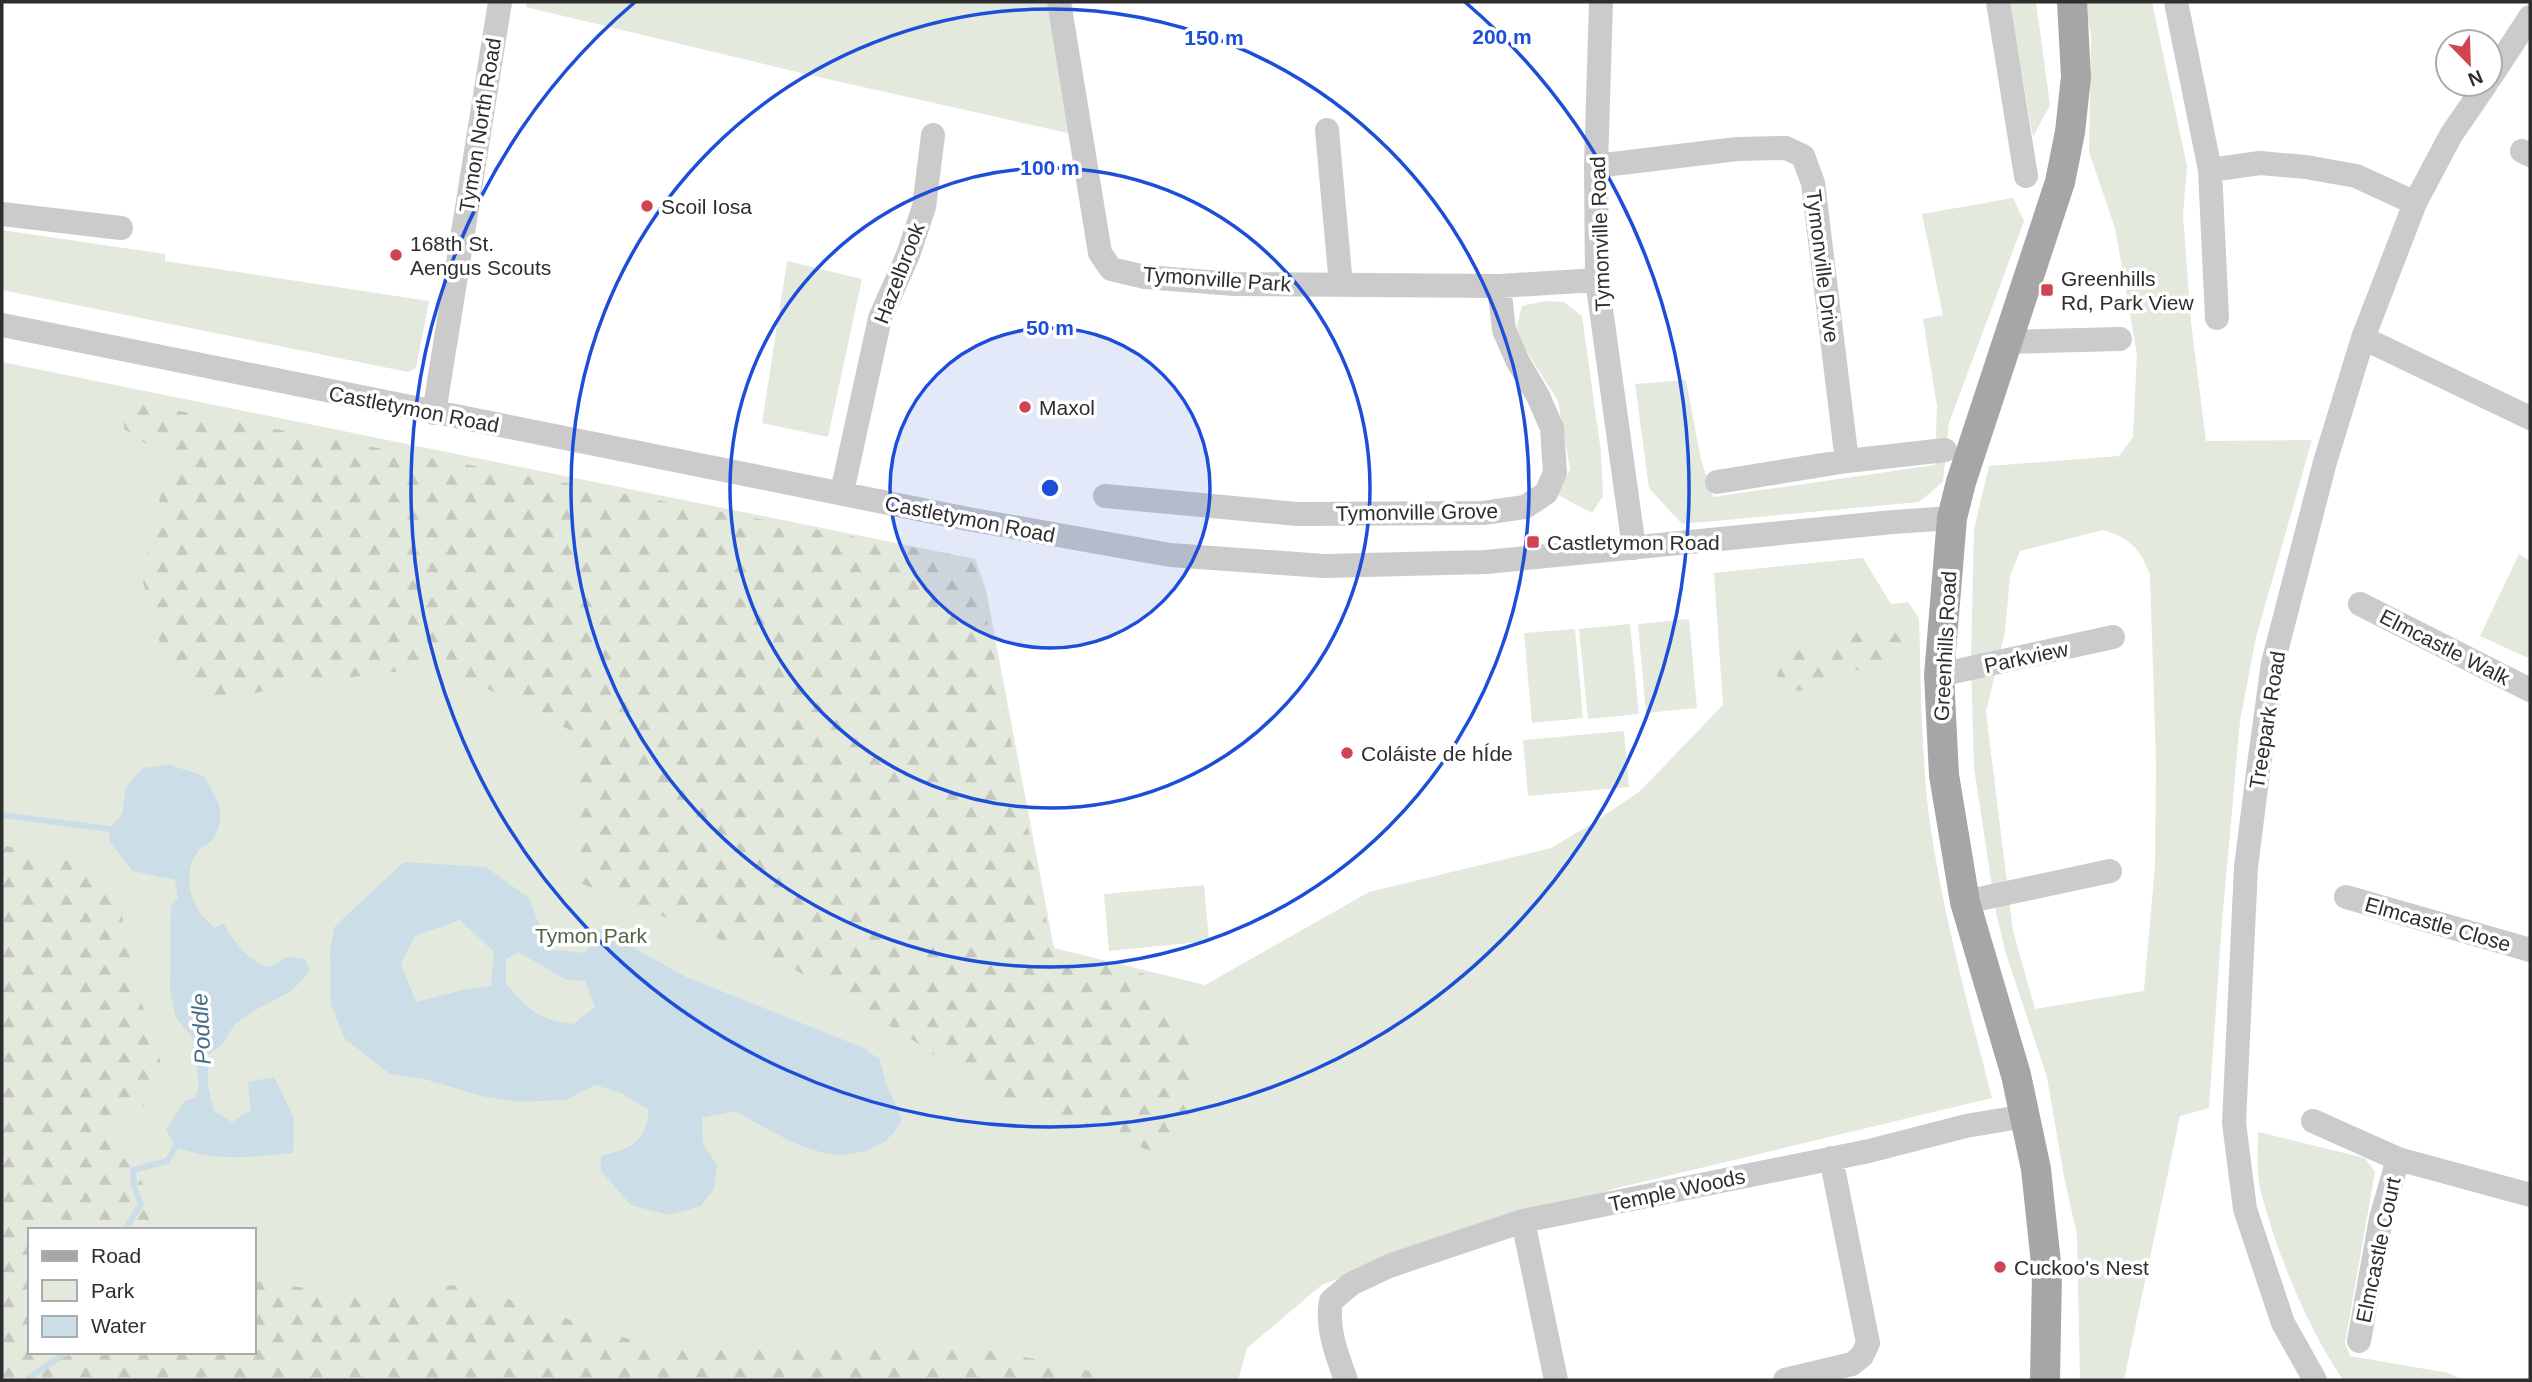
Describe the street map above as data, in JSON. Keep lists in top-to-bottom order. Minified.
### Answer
{"streets":{"main road":["Greenhills Road"],"street":["Tymon North Road","Tymonville Road","Tymonville Drive","Hazelbrook","Tymonville Park","Castletymon Road","Tymonville Grove","Elmcastle Walk","Parkview","Treepark Road","Elmcastle Close","Temple Woods","Elmcastle Court"]},"crossings":[["Tymon North Road","Castletymon Road"],["Tymonville Road","Tymonville Drive"],["Tymonville Road","Tymonville Park"],["Tymonville Road","Castletymon Road"],["Hazelbrook","Castletymon Road"],["Tymonville Park","Tymonville Grove"],["Castletymon Road","Greenhills Road"],["Greenhills Road","Parkview"],["Greenhills Road","Temple Woods"]],"water":["Poddle"],"parks":["Tymon Park"],"places":{"other":["Scoil Iosa","168th St. Aengus Scouts","Maxol","Coláiste de hÍde","Cuckoo's Nest"],"transit":["Greenhills Rd, Park View","Castletymon Road"]},"legend":["Road","Park","Water"],"north":"bottom right","rings":["200 m","150 m","100 m","50 m"]}
